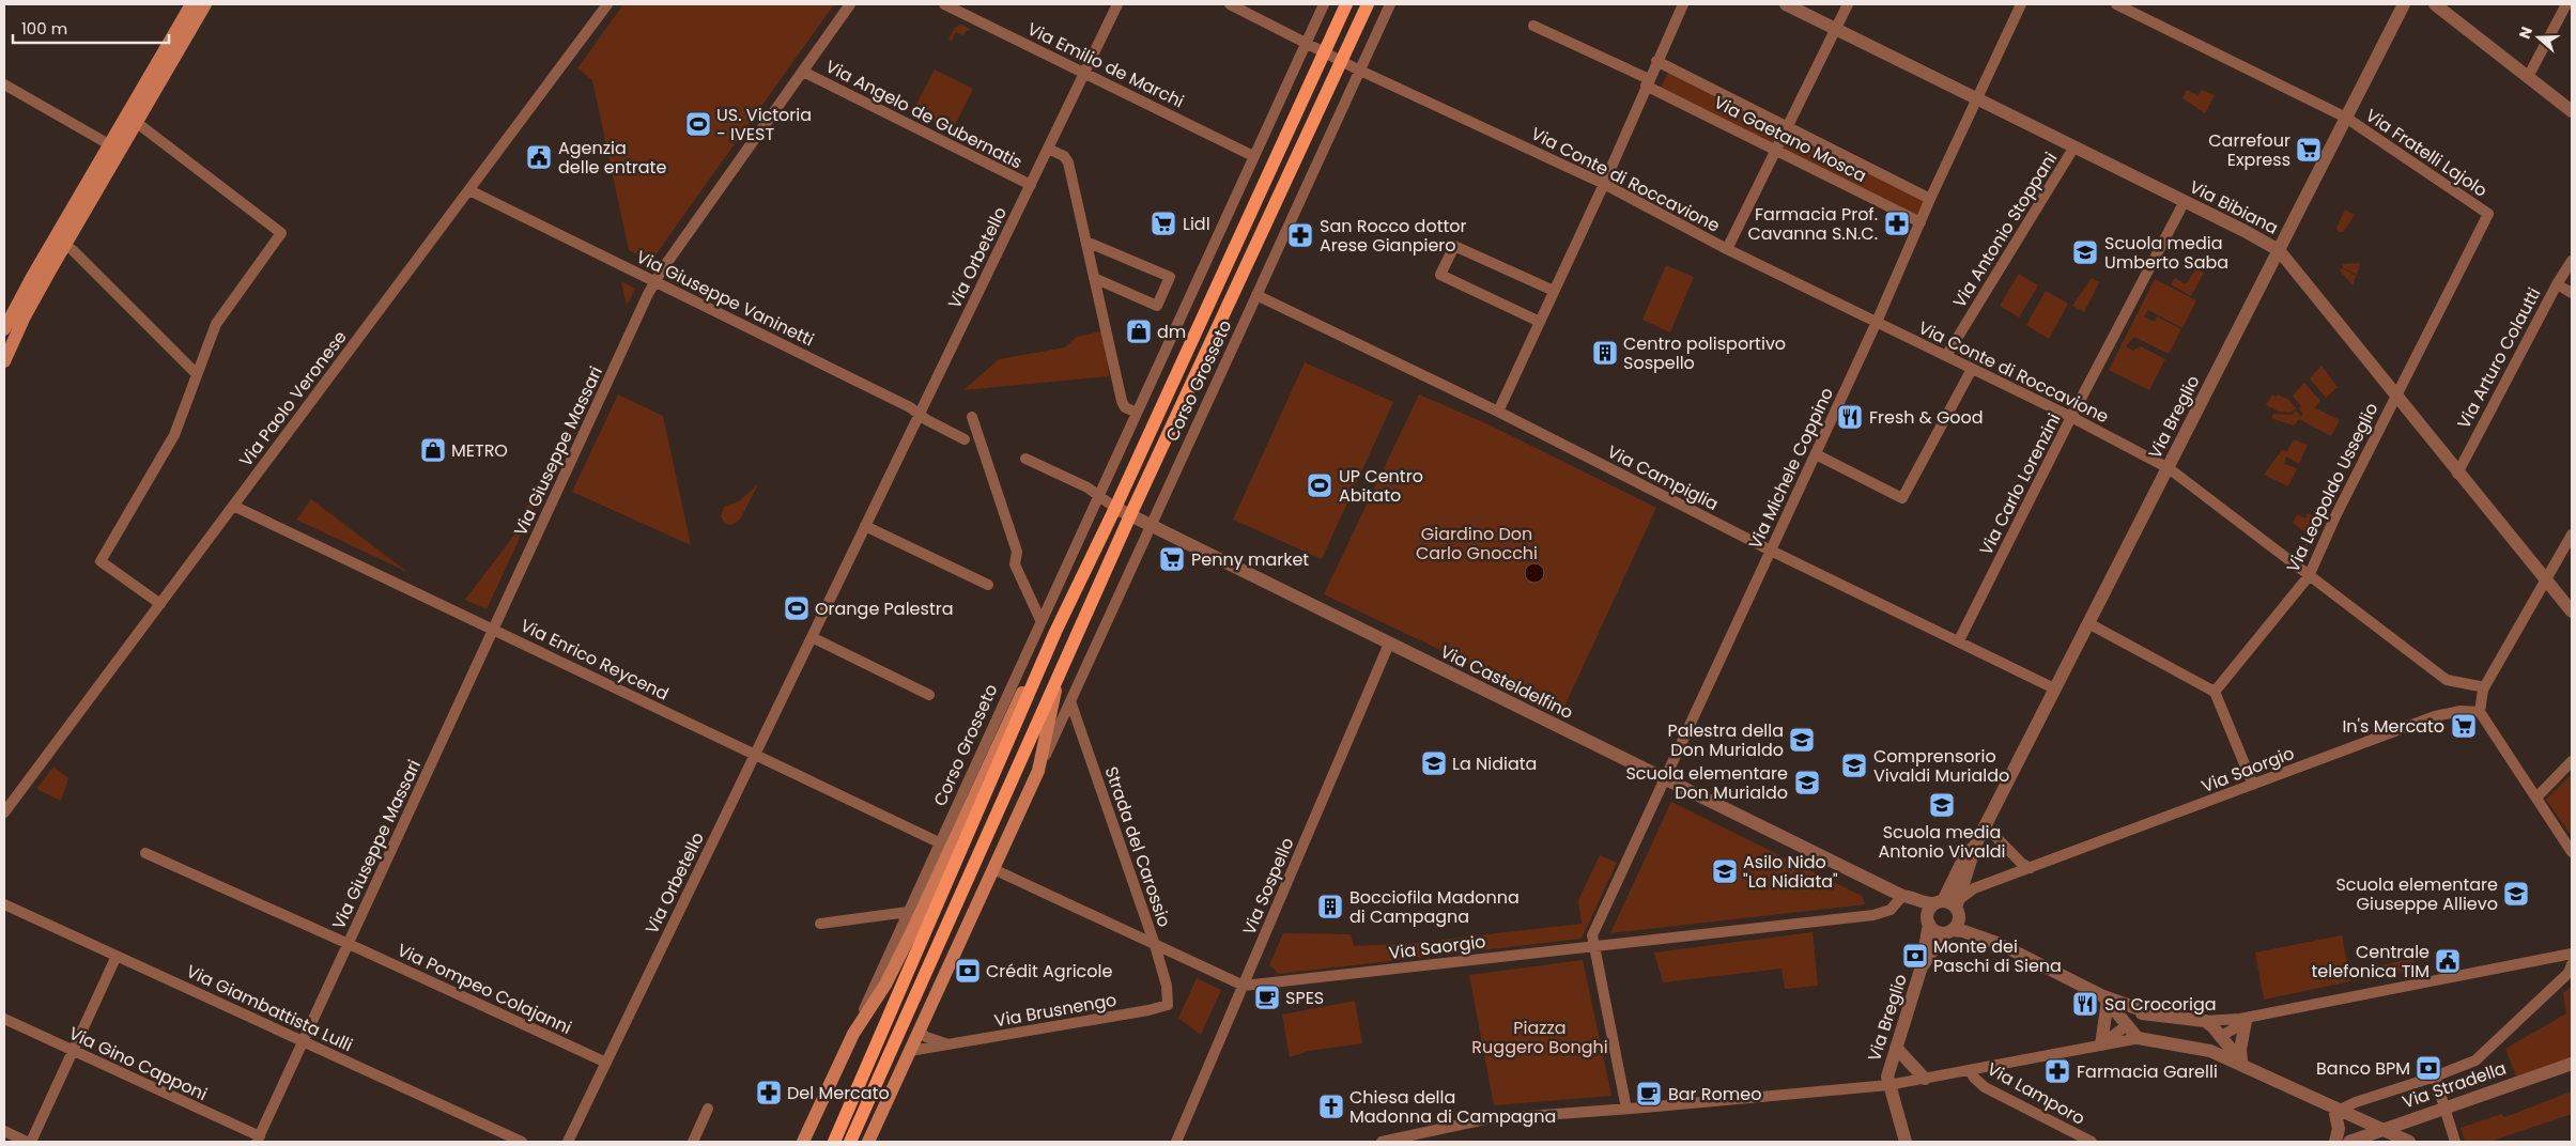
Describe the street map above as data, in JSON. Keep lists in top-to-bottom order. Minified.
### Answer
{"streets":{"main road":["Corso Grosseto"],"street":["Via Emilio de Marchi","Via Angelo de Gubernatis","Via Gaetano Mosca","Via Fratelli Lajolo","Via Conte di Roccavione","Via Bibiana","Via Antonio Stoppani","Via Orbetello","Via Giuseppe Vaninetti","Via Arturo Colautti","Via Paolo Veronese","Via Breglio","Via Giuseppe Massari","Via Michele Coppino","Via Campiglia","Via Carlo Lorenzini","Via Leopoldo Usseglio","Via Enrico Reycend","Via Casteldelfino","Via Saorgio","Strada del Carossio","Via Sospello","Via Pompeo Colajanni","Via Giambattista Lulli","Via Brusnengo","Via Gino Capponi","Via Stradella","Via Lamporo"]},"crossings":[["Via Emilio de Marchi","Via Orbetello"],["Via Emilio de Marchi","Corso Grosseto"],["Via Angelo de Gubernatis","Via Orbetello"],["Via Angelo de Gubernatis","Via Giuseppe Massari"],["Via Gaetano Mosca","Via Michele Coppino"],["Via Fratelli Lajolo","Via Breglio"],["Via Fratelli Lajolo","Via Leopoldo Usseglio"],["Via Conte di Roccavione","Via Antonio Stoppani"],["Via Conte di Roccavione","Corso Grosseto"],["Via Conte di Roccavione","Via Breglio"],["Via Conte di Roccavione","Via Michele Coppino"],["Via Conte di Roccavione","Via Carlo Lorenzini"],["Via Conte di Roccavione","Via Leopoldo Usseglio"],["Via Bibiana","Via Antonio Stoppani"],["Via Bibiana","Via Arturo Colautti"],["Via Bibiana","Via Breglio"],["Via Bibiana","Via Michele Coppino"],["Via Bibiana","Via Carlo Lorenzini"],["Via Bibiana","Via Leopoldo Usseglio"],["Via Orbetello","Via Giuseppe Vaninetti"],["Via Orbetello","Via Enrico Reycend"],["Via Orbetello","Via Pompeo Colajanni"],["Via Giuseppe Vaninetti","Via Paolo Veronese"],["Via Giuseppe Vaninetti","Via Giuseppe Massari"],["Corso Grosseto","Via Campiglia"],["Corso Grosseto","Via Enrico Reycend"],["Corso Grosseto","Via Casteldelfino"],["Corso Grosseto","Strada del Carossio"],["Corso Grosseto","Via Brusnengo"],["Via Paolo Veronese","Via Enrico Reycend"],["Via Breglio","Via Campiglia"],["Via Breglio","Via Casteldelfino"],["Via Breglio","Via Saorgio"],["Via Giuseppe Massari","Via Enrico Reycend"],["Via Giuseppe Massari","Via Pompeo Colajanni"],["Via Giuseppe Massari","Via Giambattista Lulli"],["Via Giuseppe Massari","Via Gino Capponi"],["Via Michele Coppino","Via Campiglia"],["Via Michele Coppino","Via Casteldelfino"],["Via Michele Coppino","Via Saorgio"],["Via Campiglia","Via Carlo Lorenzini"],["Via Casteldelfino","Via Saorgio"],["Via Casteldelfino","Via Sospello"],["Via Saorgio","Via Sospello"],["Strada del Carossio","Via Brusnengo"]],"parks":["Giardino Don Carlo Gnocchi","Piazza Ruggero Bonghi"],"places":{"sports":["US. Victoria - IVEST","UP Centro Abitato","Orange Palestra"],"supermarket":["Carrefour Express","Lidl","Penny market","In's Mercato"],"public building":["Agenzia delle entrate","Centrale telefonica TIM"],"pharmacy":["Farmacia Prof. Cavanna S.N.C.","San Rocco dottor Arese Gianpiero","Farmacia Garelli","Del Mercato"],"school or university":["Scuola media Umberto Saba","Palestra della Don Murialdo","La Nidiata","Comprensorio Vivaldi Murialdo","Scuola elementare Don Murialdo","Scuola media Antonio Vivaldi","Asilo Nido \"La Nidiata\"","Scuola elementare Giuseppe Allievo"],"shop":["dm","METRO"],"building":["Centro polisportivo Sospello","Bocciofila Madonna di Campagna"],"restaurant":["Fresh & Good","Sa Crocoriga"],"bank":["Monte dei Paschi di Siena","Crédit Agricole","Banco BPM"],"cafe":["SPES","Bar Romeo"],"church":["Chiesa della Madonna di Campagna"]},"scale_bar":"100 m","north":"left"}
